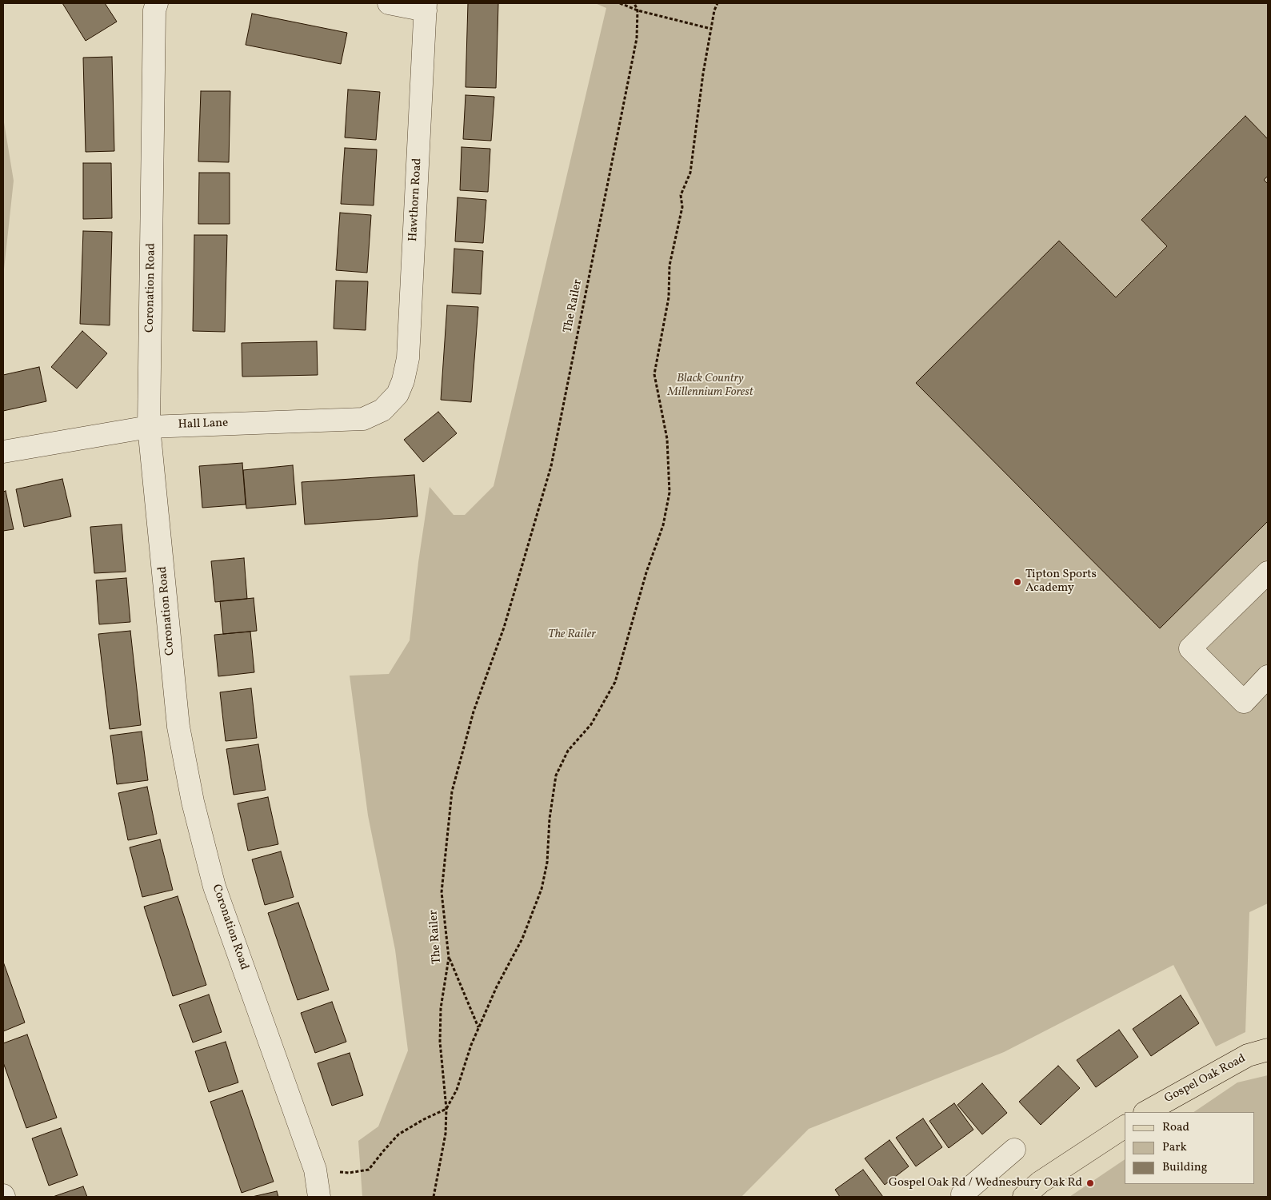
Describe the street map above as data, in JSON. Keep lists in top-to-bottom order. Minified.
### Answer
{"streets":{"main road":["Gospel Oak Road"],"street":["Hawthorn Road","Coronation Road","Hall Lane"],"path":["The Railer"]},"crossings":[["Hawthorn Road","Hall Lane"],["Coronation Road","Hall Lane"]],"parks":["Black Country Millennium Forest","The Railer"],"places":["Tipton Sports Academy","Gospel Oak Rd / Wednesbury Oak Rd"],"legend":["Road","Park","Building"]}
